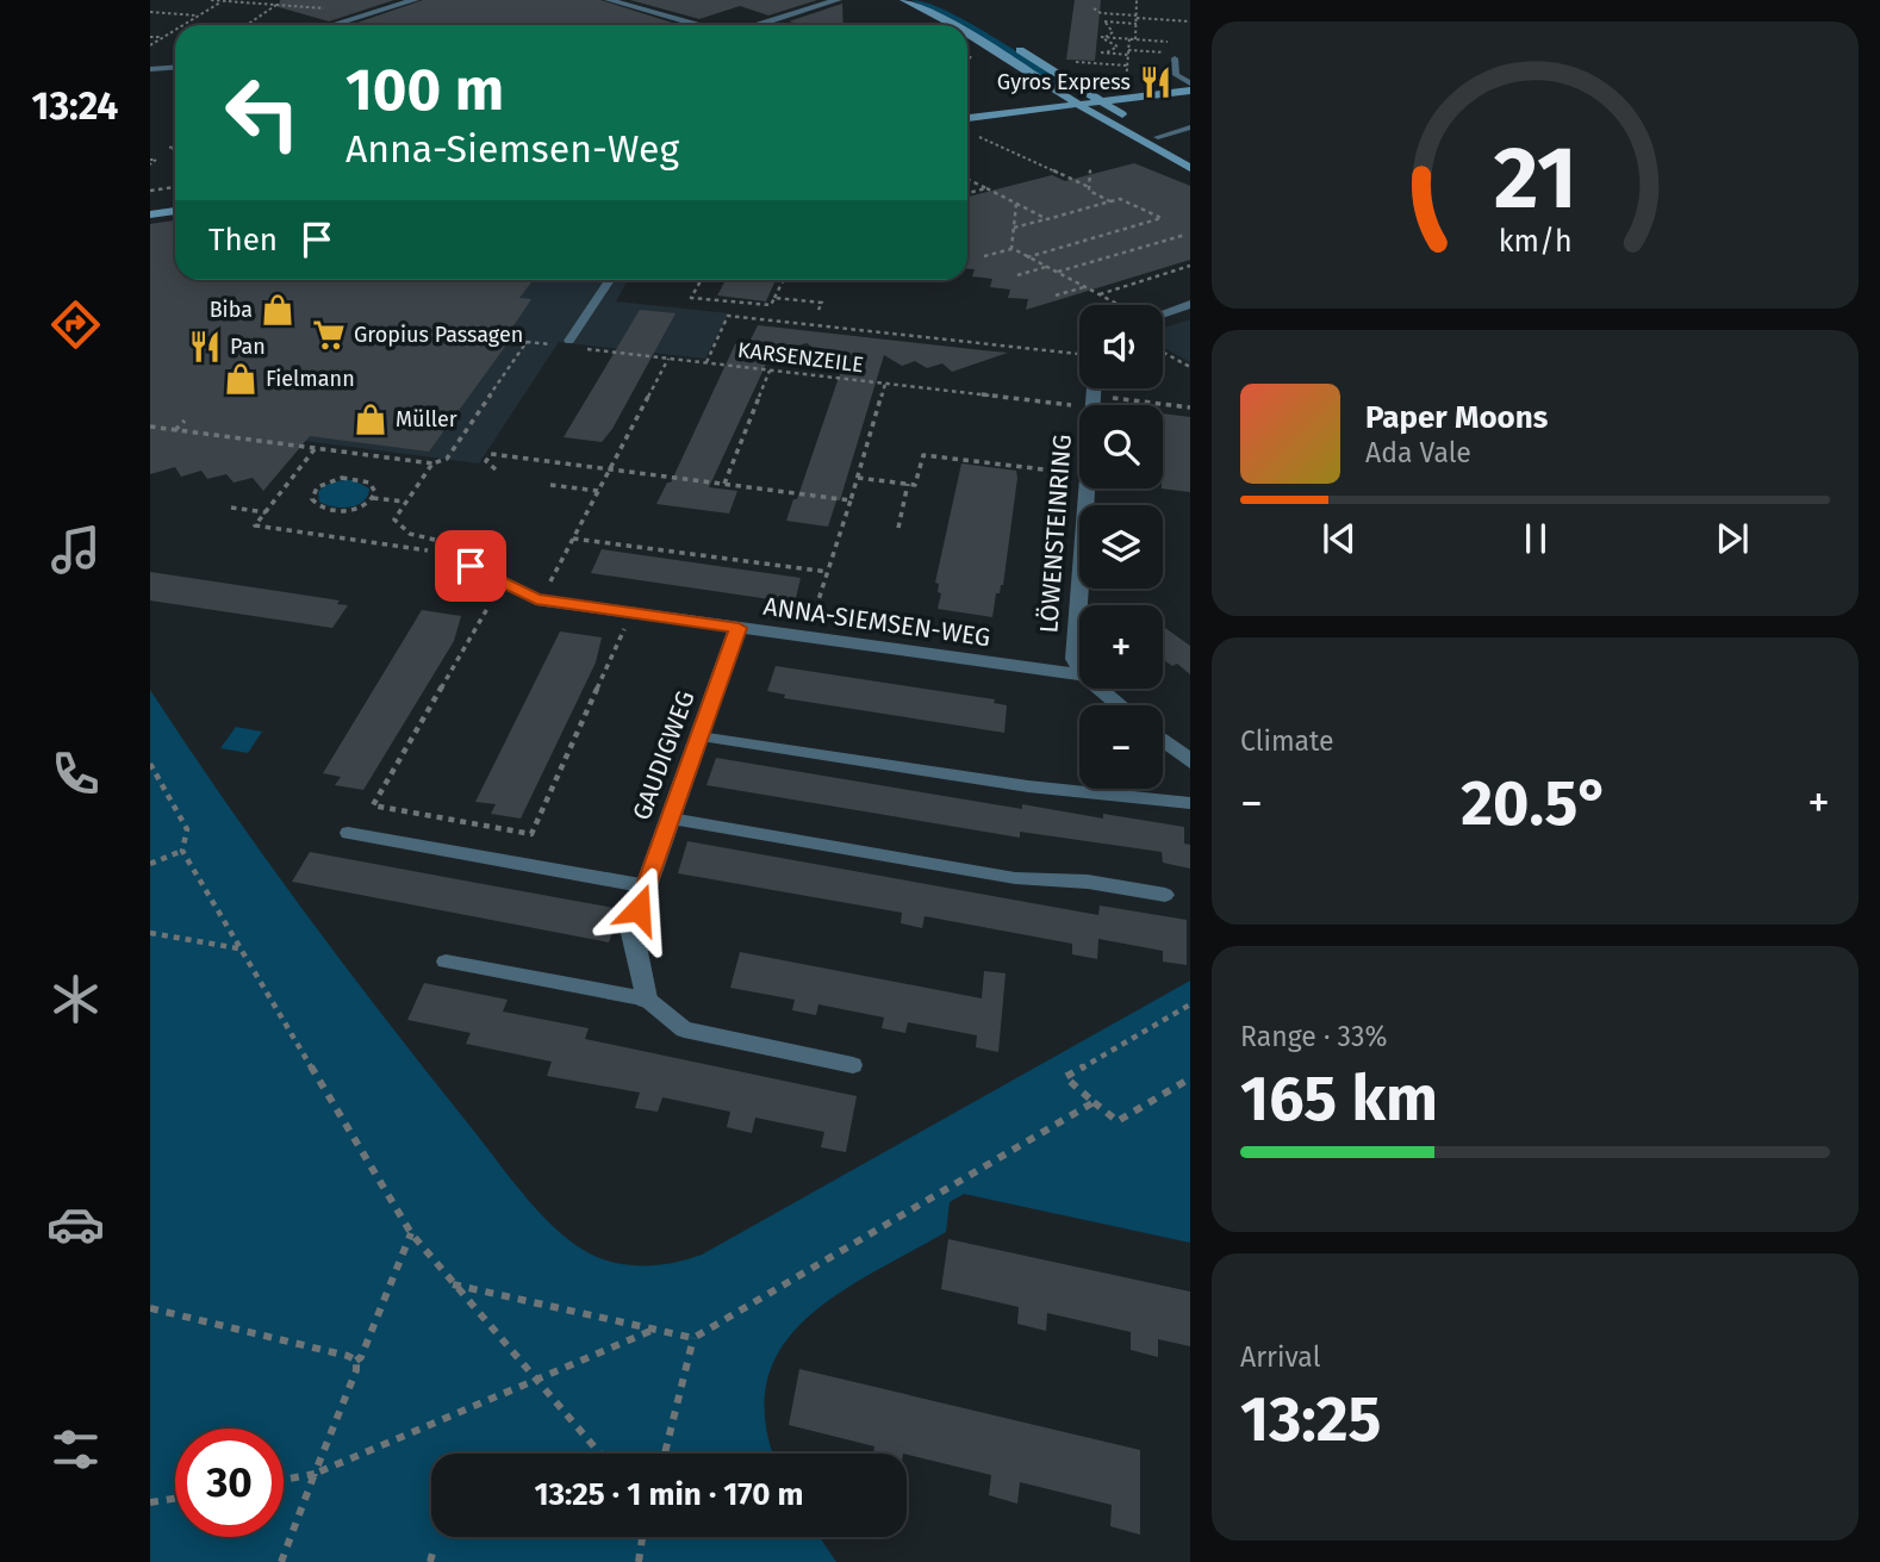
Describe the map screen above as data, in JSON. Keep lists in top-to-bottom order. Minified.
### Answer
{"streets":{"street":["LÖWENSTEINRING","ANNA-SIEMSEN-WEG","GAUDIGWEG"],"path":["KARSENZEILE"]},"crossings":[["ANNA-SIEMSEN-WEG","GAUDIGWEG"]],"places":{"restaurant":["Gyros Express","Pan"],"shop":["Biba","Fielmann","Müller"],"supermarket":["Gropius Passagen"]},"page":{"tabs":"13:24","turn":["100 m","Anna-Siemsen-Weg"],"then":"Then","map_buttons":["+","−"],"song":["Paper Moons","Ada Vale"],"tile":["Climate",["Range · 33%","165 km"],["Arrival","13:25"]],"heat":["−","20.5°","+"],"limit":"30","trip":"13:25 · 1 min · 170 m","gauge":["21","km/h"]}}
